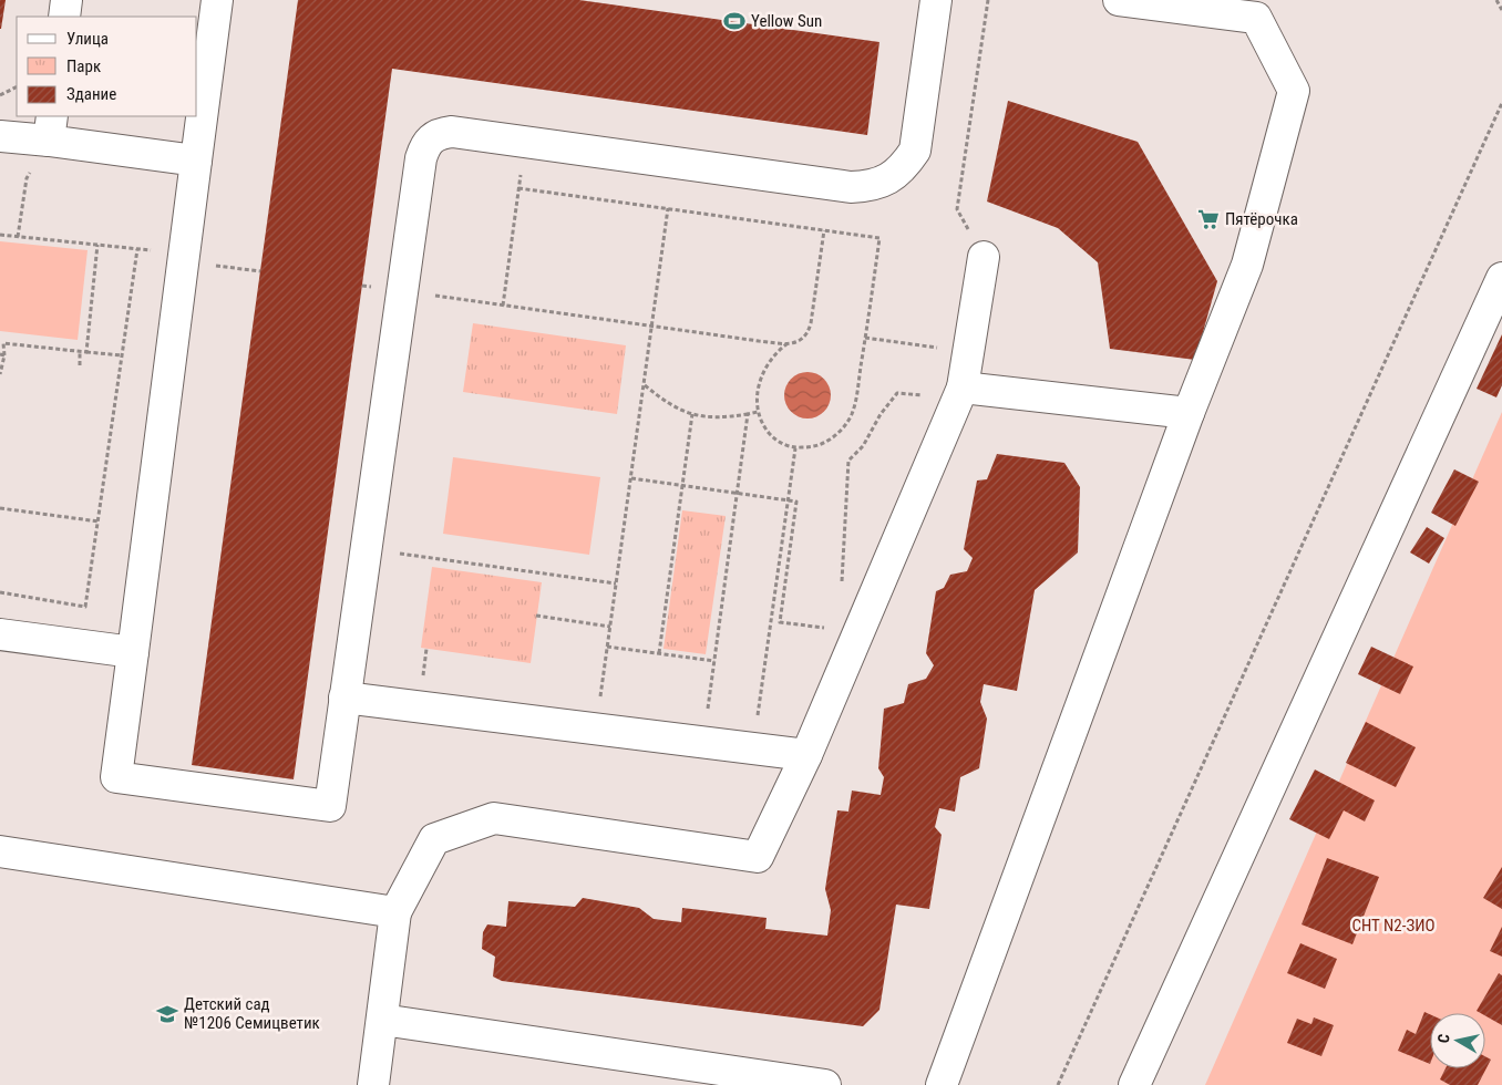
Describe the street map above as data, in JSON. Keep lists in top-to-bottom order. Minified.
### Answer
{"parks":["СНТ N2-ЗИО"],"places":{"sports":["Yellow Sun"],"supermarket":["Пятёрочка"],"school or university":["Детский сад №1206 Семицветик"]},"legend":["Улица","Парк","Здание"],"north":"left"}
